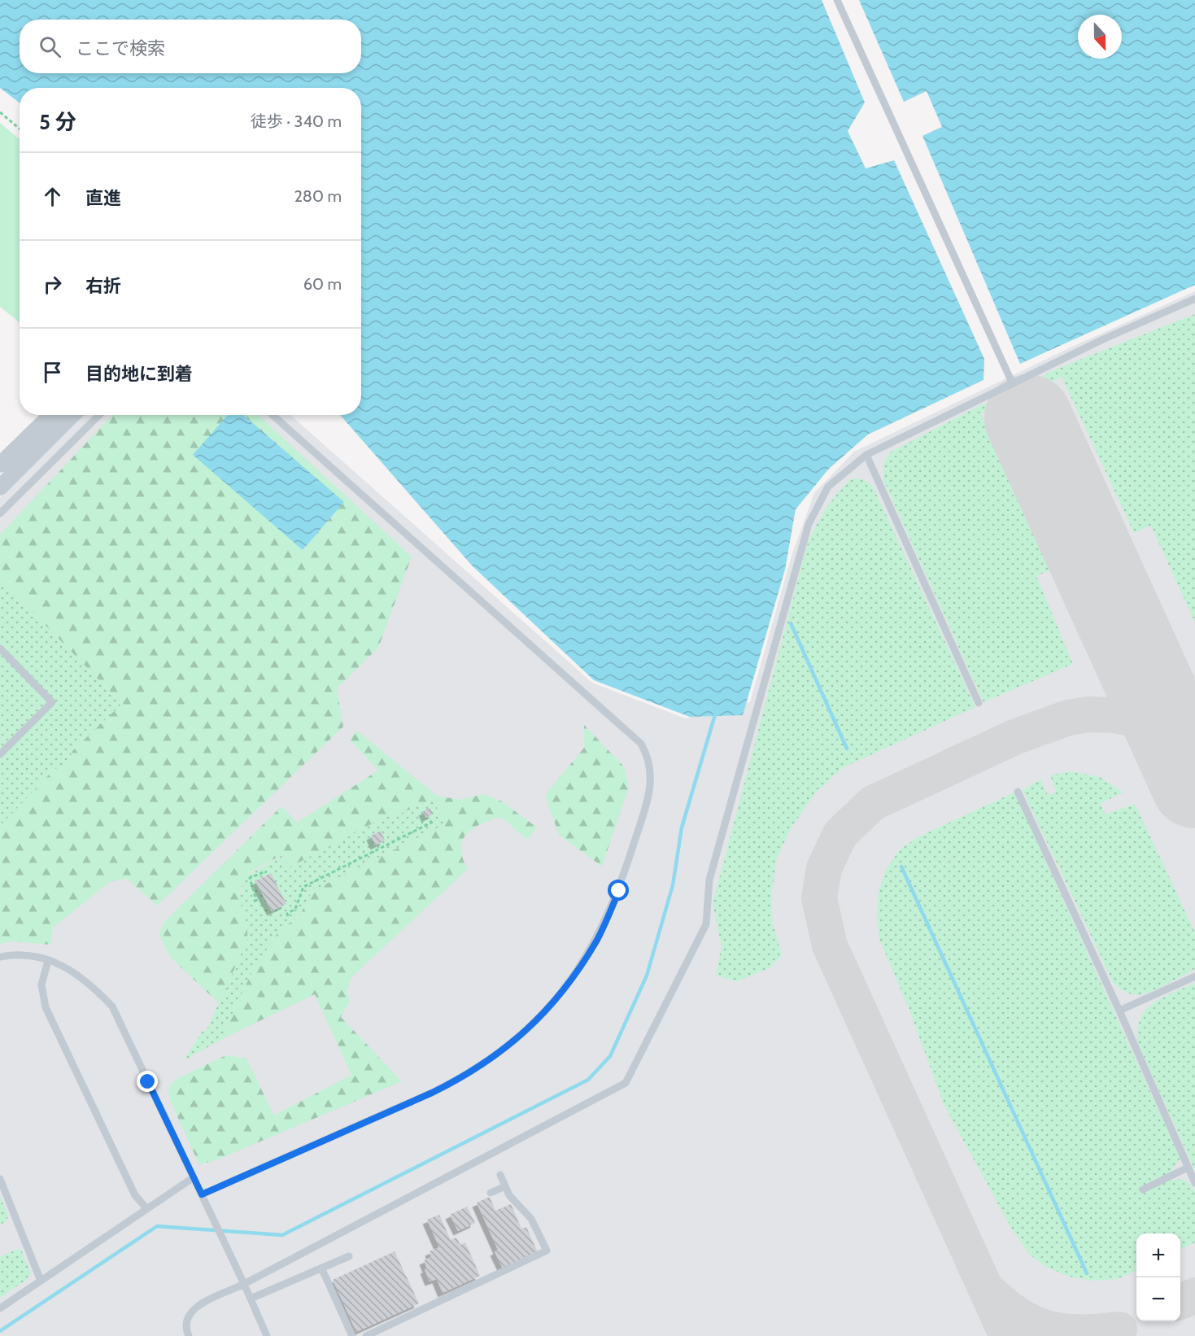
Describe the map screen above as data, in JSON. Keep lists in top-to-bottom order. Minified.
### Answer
{"north":"bottom","page":{"search":"ここで検索","heading":["5 分","徒歩 · 340 m"],"list":[["直進","280 m"],["右折","60 m"],"目的地に到着"],"map_buttons":["+","−"]}}
